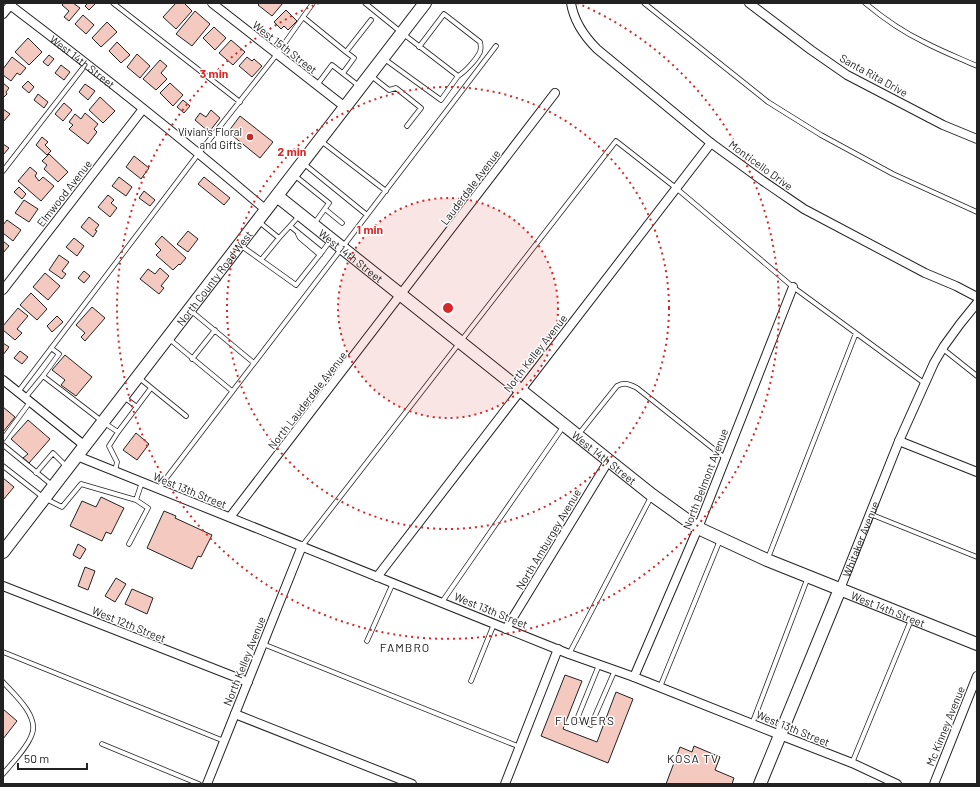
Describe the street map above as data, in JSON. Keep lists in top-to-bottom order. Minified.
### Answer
{"streets":{"street":["West 15th Street","West 14th Street","Santa Rita Drive","Monticello Drive","Lauderdale Avenue","Elmwood Avenue","North County Road West","North Kelley Avenue","North Lauderdale Avenue","North Belmont Avenue","West 13th Street","North Amburgey Avenue","Whitaker Avenue","West 12th Street","Mc Kinney Avenue"]},"crossings":[["West 15th Street","North County Road West"],["West 14th Street","Lauderdale Avenue"],["West 14th Street","Elmwood Avenue"],["West 14th Street","North County Road West"],["West 14th Street","North Kelley Avenue"],["West 14th Street","North Lauderdale Avenue"],["West 14th Street","North Belmont Avenue"],["West 14th Street","North Amburgey Avenue"],["West 14th Street","Whitaker Avenue"],["Monticello Drive","North Kelley Avenue"],["Lauderdale Avenue","North Lauderdale Avenue"],["North County Road West","West 13th Street"],["North Kelley Avenue","West 13th Street"],["North Kelley Avenue","West 12th Street"],["North Lauderdale Avenue","West 13th Street"],["North Belmont Avenue","West 13th Street"],["West 13th Street","North Amburgey Avenue"],["West 13th Street","Whitaker Avenue"]],"districts":["FAMBRO","FLOWERS","KOSA TV"],"places":["Vivian's Floral and Gifts"],"scale_bar":"50 m","rings":["3 min","2 min","1 min"]}
